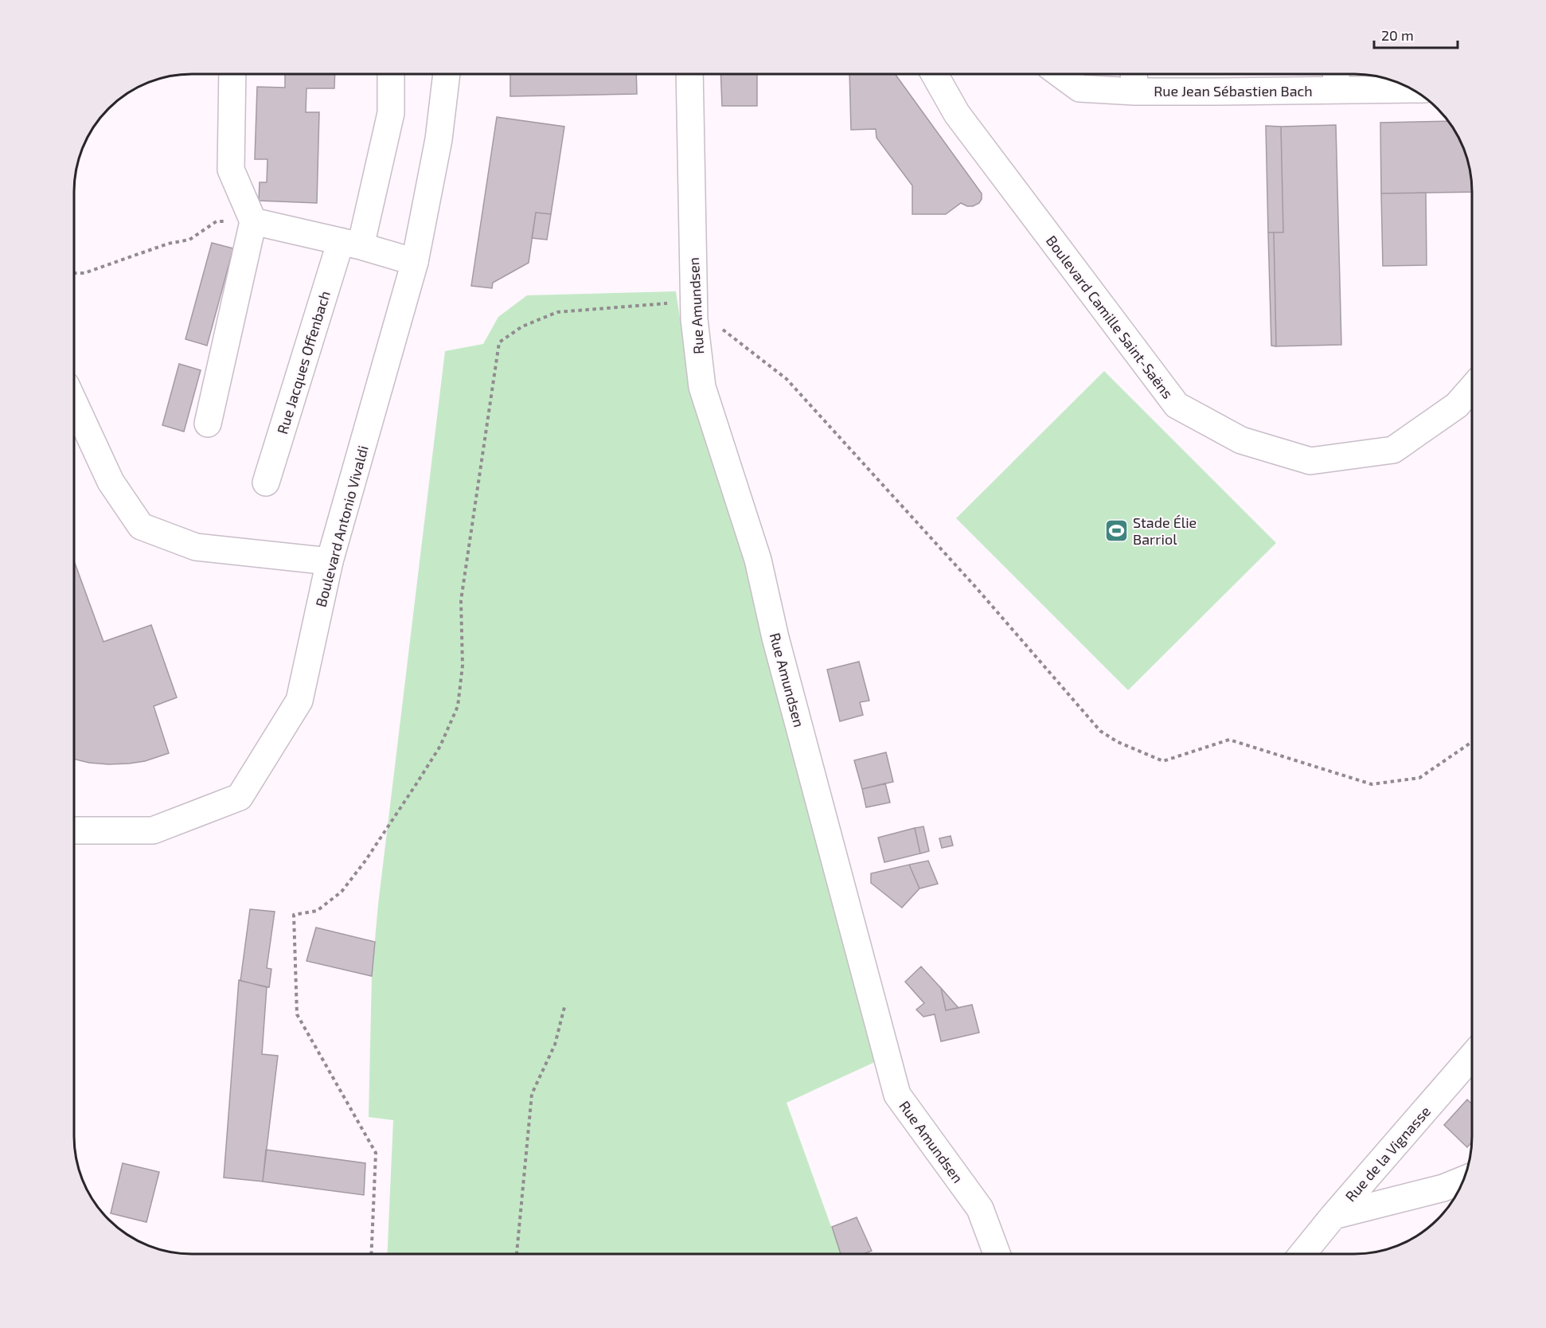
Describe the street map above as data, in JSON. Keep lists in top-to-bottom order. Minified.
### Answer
{"streets":{"street":["Rue Jean Sébastien Bach","Rue Amundsen","Boulevard Camille Saint-Saëns","Rue Jacques Offenbach","Boulevard Antonio Vivaldi","Rue de la Vignasse"]},"places":{"sports":["Stade Élie Barriol"]},"scale_bar":"20 m"}
